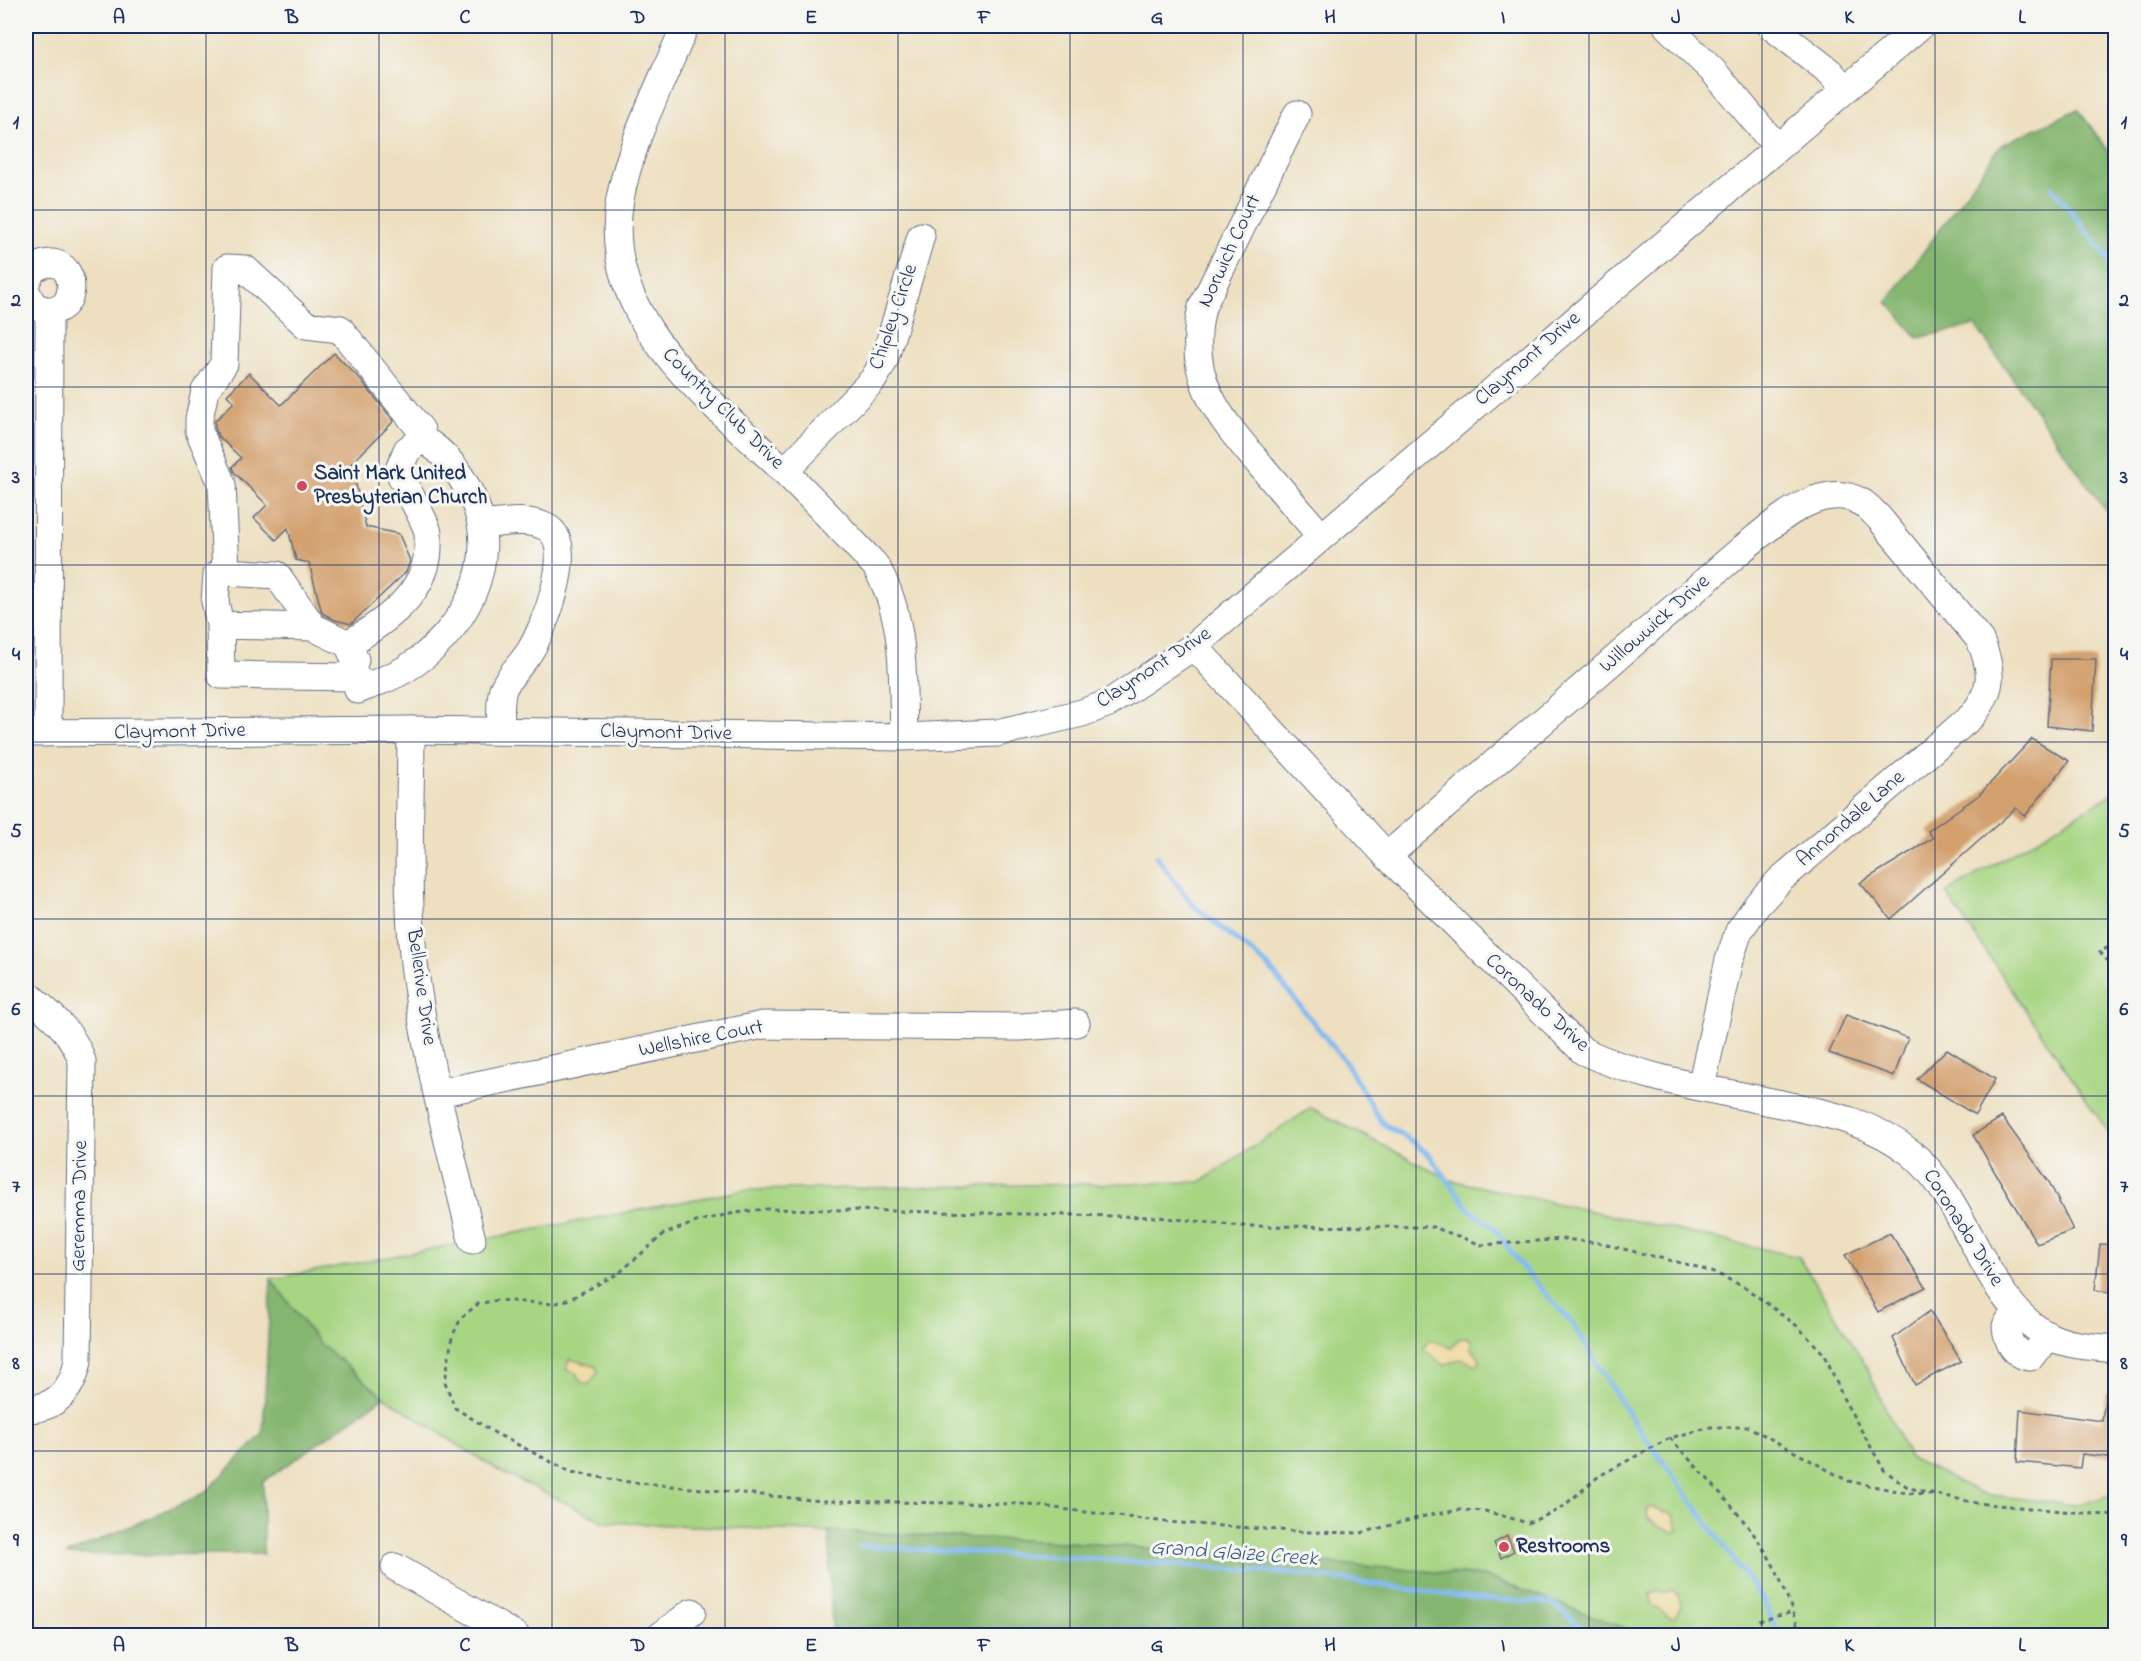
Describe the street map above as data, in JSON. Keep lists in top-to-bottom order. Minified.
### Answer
{"streets":{"street":["Norwich Court","Chipley Circle","Claymont Drive","Country Club Drive","Willowwick Drive","Annondale Lane","Bellerive Drive","Coronado Drive","Wellshire Court","Geremma Drive"]},"crossings":[["Norwich Court","Claymont Drive"],["Chipley Circle","Country Club Drive"],["Claymont Drive","Country Club Drive"],["Claymont Drive","Bellerive Drive"],["Claymont Drive","Coronado Drive"],["Willowwick Drive","Annondale Lane"],["Willowwick Drive","Coronado Drive"],["Annondale Lane","Coronado Drive"],["Bellerive Drive","Wellshire Court"]],"water":["Grand Glaize Creek"],"places":["Saint Mark United Presbyterian Church","Restrooms"],"grid":{"columns":["A","B","C","D","E","F","G","H","I","J","K","L"],"rows":["1","2","3","4","5","6","7","8","9"]}}
